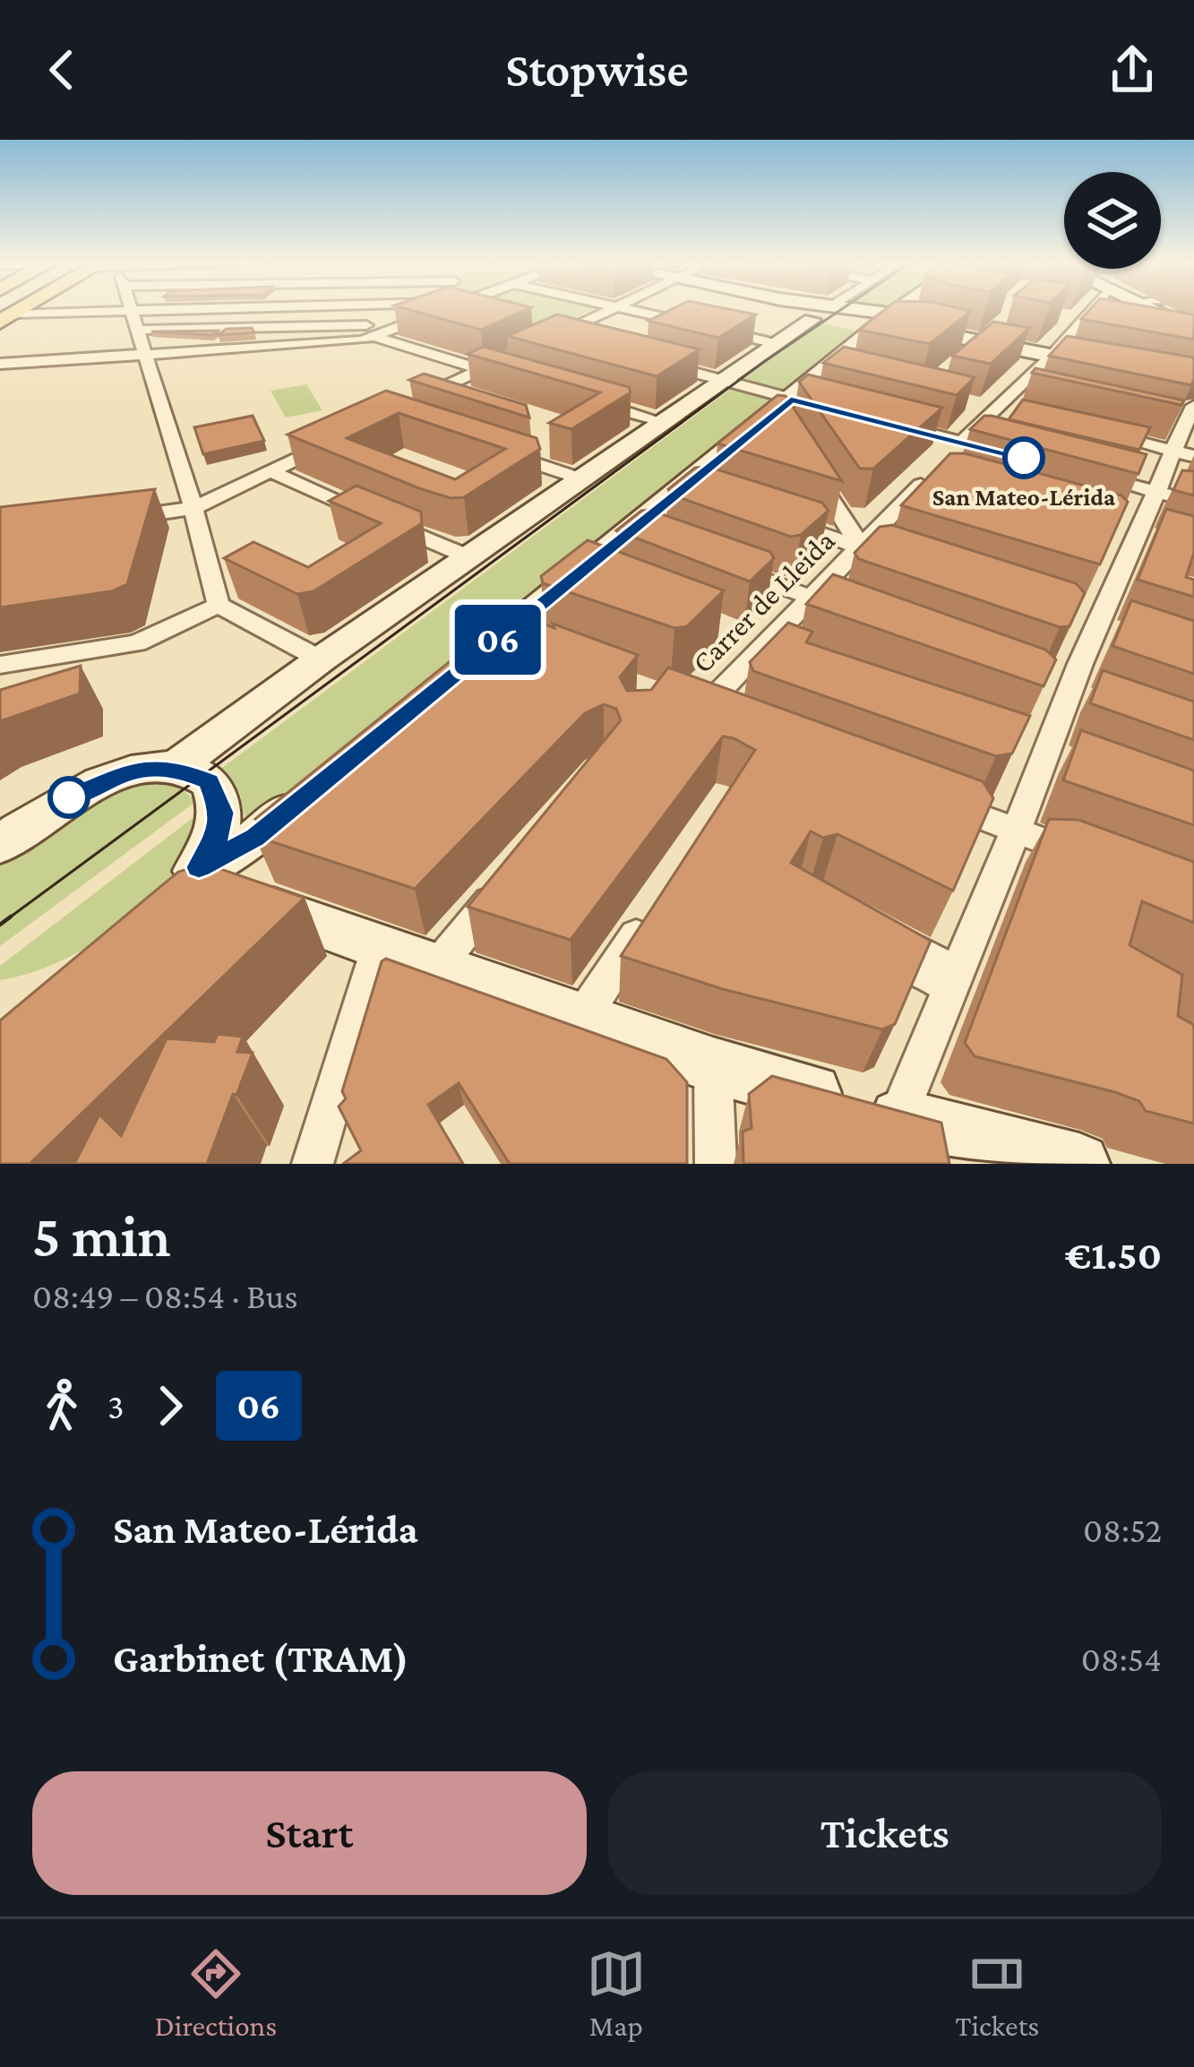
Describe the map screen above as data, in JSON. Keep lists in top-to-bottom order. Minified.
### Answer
{"streets":{"street":["Carrer de Lleida"]},"places":["San Mateo-Lérida"],"lines":["bus line 06"],"page":{"header":"Stopwise","on_map":"06","heading":["5 min","08:49 – 08:54 · Bus","€1.50"],"legs":["3","06"],"list":[{"name":"San Mateo-Lérida","value":"08:52"},{"name":"Garbinet (TRAM)","value":"08:54"}],"buttons":["Start","Tickets"],"tabs":["Directions","Map","Tickets"]}}
